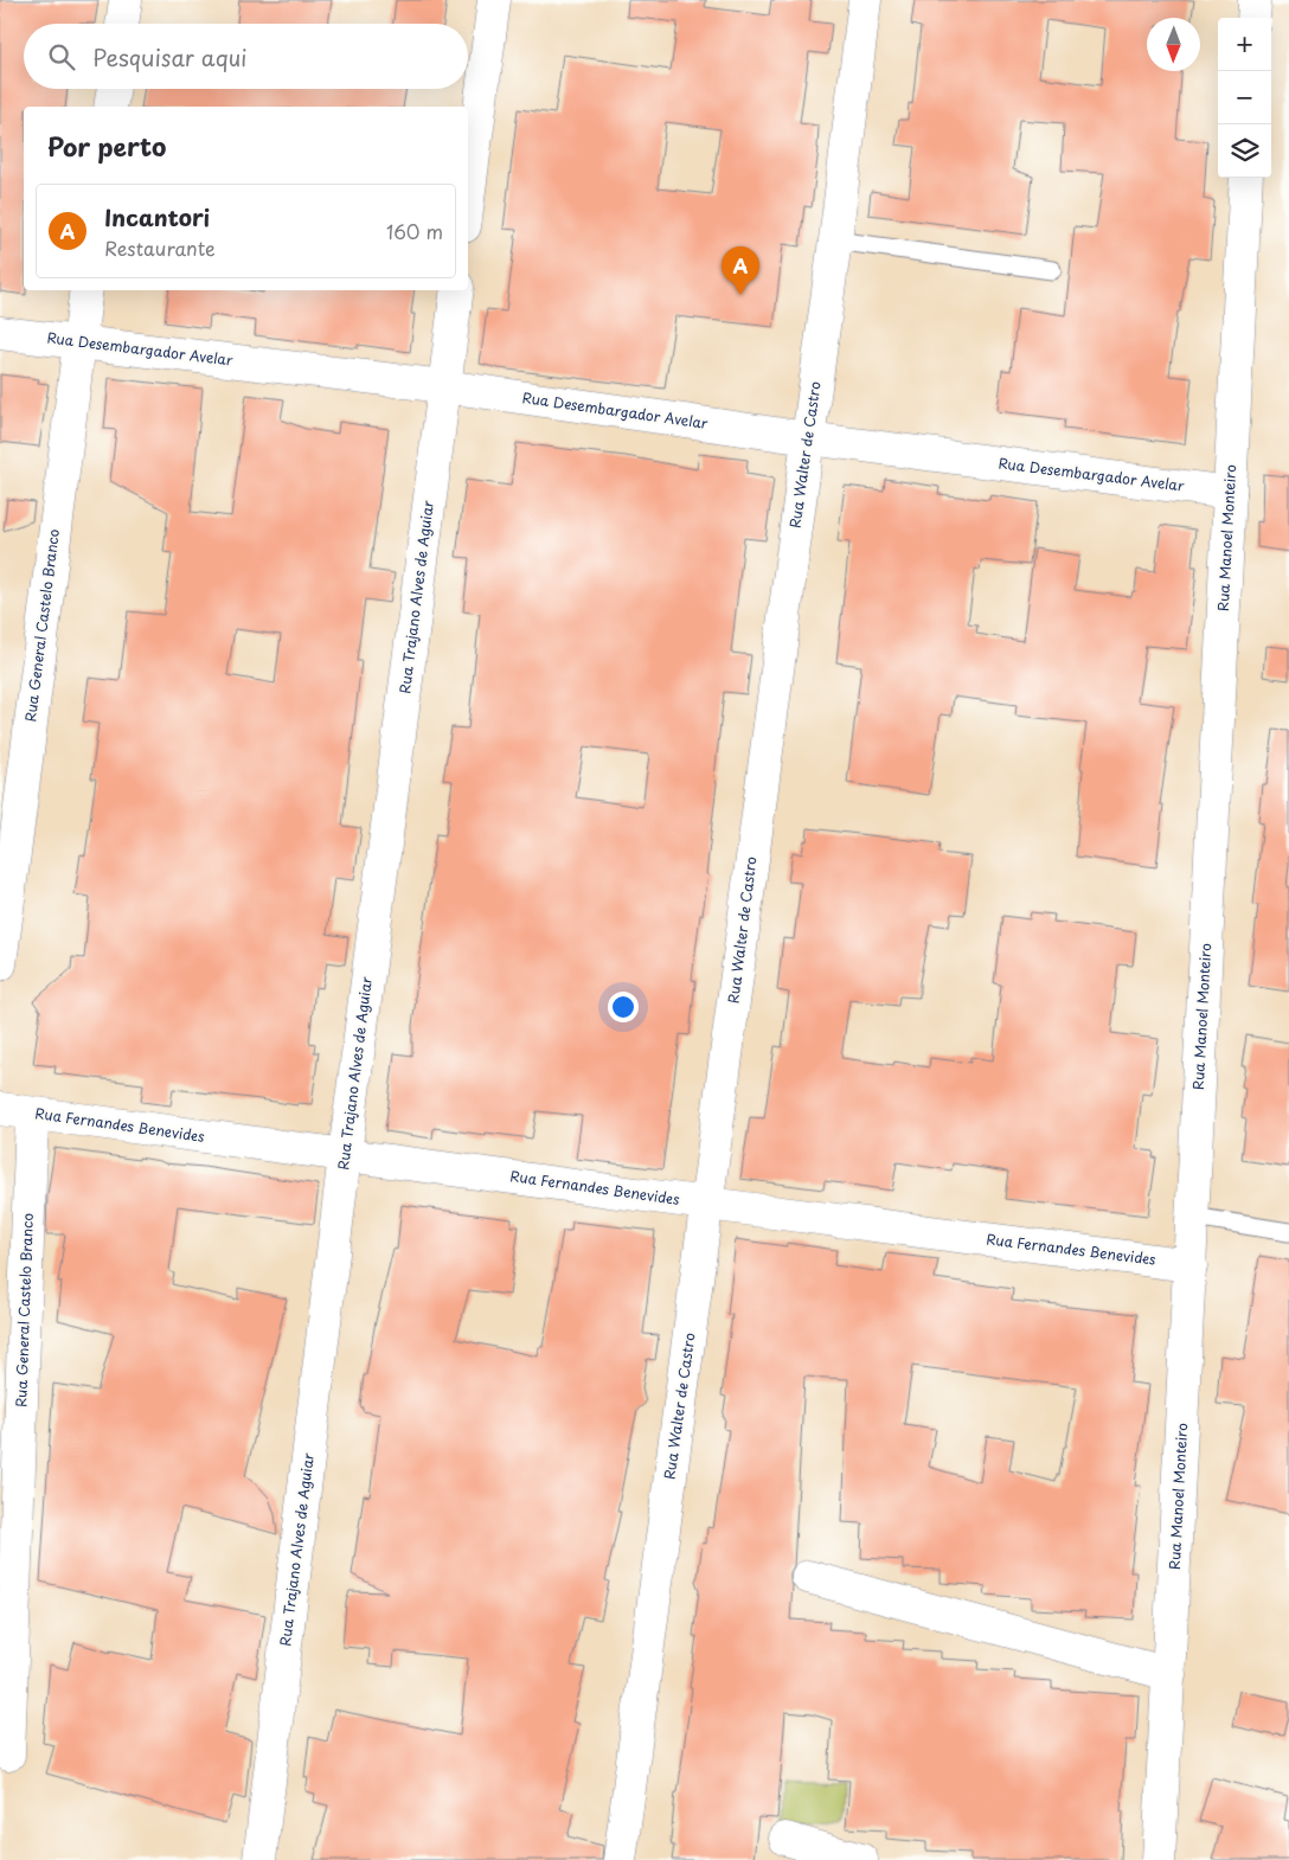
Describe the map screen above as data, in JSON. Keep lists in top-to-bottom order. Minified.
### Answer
{"streets":{"street":["Rua Desembargador Avelar","Rua Walter de Castro","Rua Manoel Monteiro","Rua Trajano Alves de Aguiar","Rua General Castelo Branco","Rua Fernandes Benevides"]},"crossings":[["Rua Desembargador Avelar","Rua Walter de Castro"],["Rua Desembargador Avelar","Rua Manoel Monteiro"],["Rua Desembargador Avelar","Rua Trajano Alves de Aguiar"],["Rua Desembargador Avelar","Rua General Castelo Branco"],["Rua Walter de Castro","Rua Fernandes Benevides"],["Rua Manoel Monteiro","Rua Fernandes Benevides"],["Rua Trajano Alves de Aguiar","Rua Fernandes Benevides"],["Rua General Castelo Branco","Rua Fernandes Benevides"]],"north":"bottom","page":{"map_buttons":["+","−"],"search":"Pesquisar aqui","heading":"Por perto","list":[{"mark":"A","name":"Incantori","note":"Restaurante","value":"160 m"}],"pins":"A"}}
